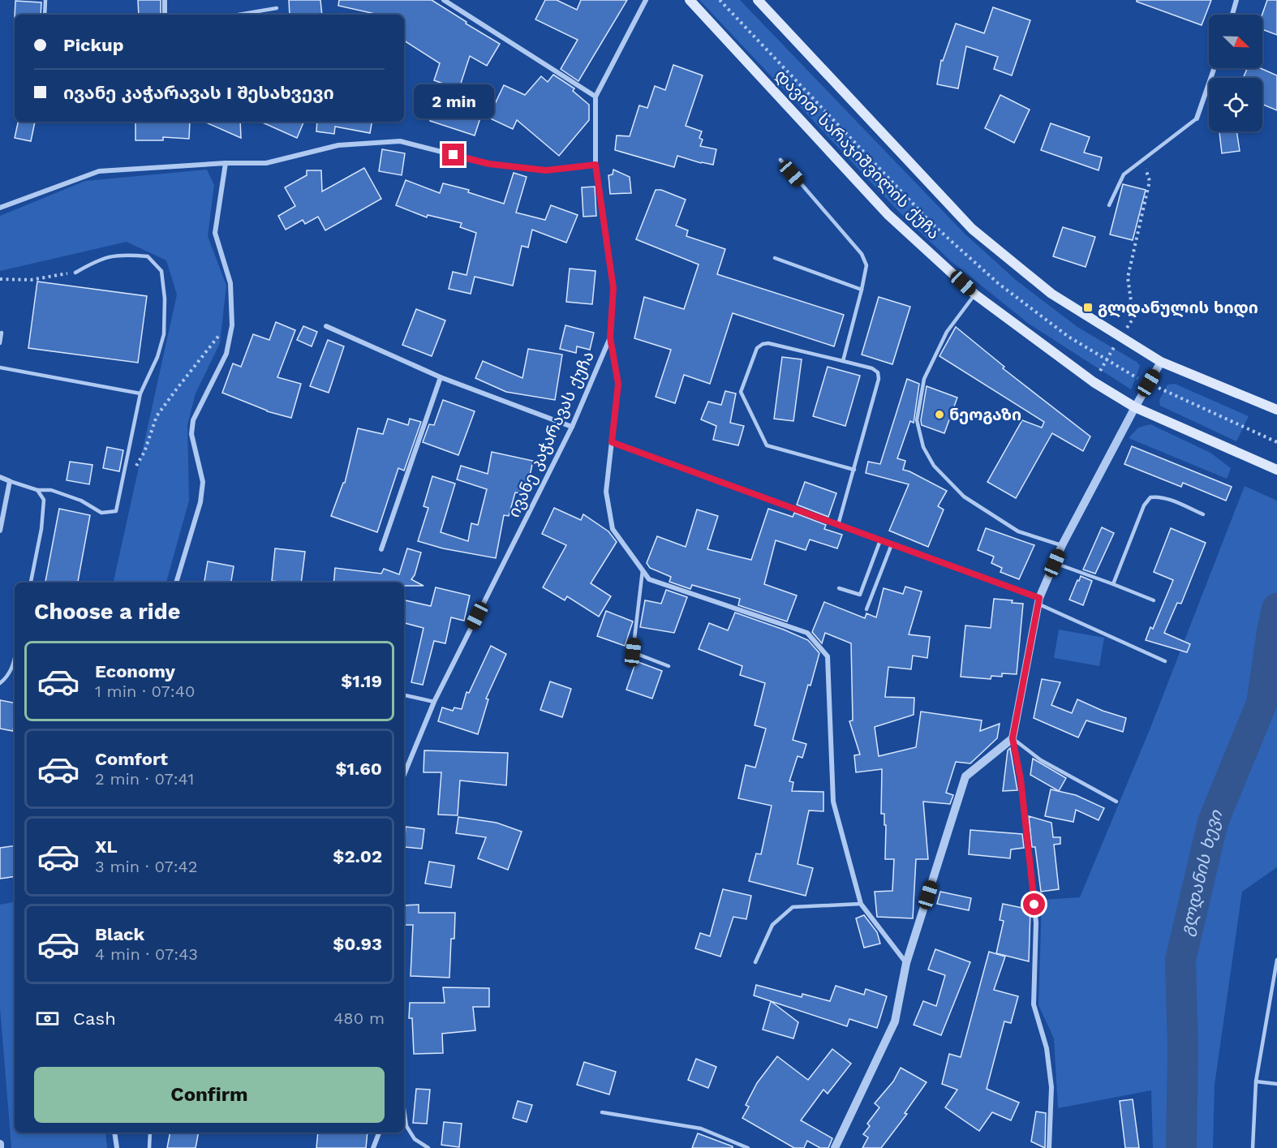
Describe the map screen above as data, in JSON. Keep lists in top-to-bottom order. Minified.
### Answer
{"streets":{"main road":["დავით სარაჯიშვილის ქუჩა"],"street":["ივანე კაჭარავას ქუჩა"]},"water":["გლდანის ხევი"],"places":{"transit":["გლდანულის ხიდი"],"other":["ნეოგაზი"]},"north":"bottom right","page":{"banner":["Pickup","ივანე კაჭარავას I შესახვევი"],"bubble":"2 min","heading":"Choose a ride","list":[{"name":"Economy","note":"1 min · 07:40","value":"$1.19"},{"name":"Comfort","note":"2 min · 07:41","value":"$1.60"},{"name":"XL","note":"3 min · 07:42","value":"$2.02"},{"name":"Black","note":"4 min · 07:43","value":"$0.93"}],"pay":["Cash","480 m"],"buttons":"Confirm"}}
